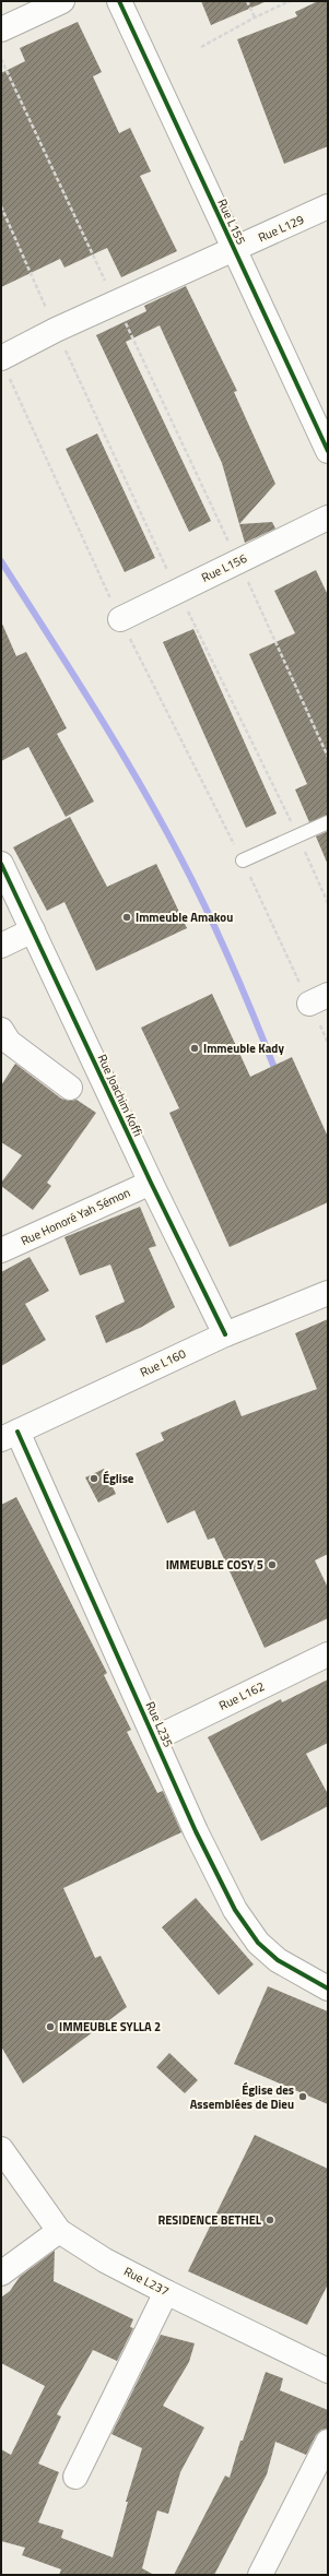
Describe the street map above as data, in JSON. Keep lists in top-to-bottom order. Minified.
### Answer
{"streets":{"street":["Rue L155","Rue L129","Rue L156","Rue Joachim Koffi","Rue Honoré Yah Sémon","Rue L160","Rue L162","Rue L235","Rue L237"]},"crossings":[["Rue L155","Rue L129"],["Rue Joachim Koffi","Rue Honoré Yah Sémon"],["Rue Joachim Koffi","Rue L160"],["Rue L160","Rue L235"],["Rue L162","Rue L235"]],"places":["Immeuble Amakou","Immeuble Kady","Église","IMMEUBLE COSY 5","IMMEUBLE SYLLA 2","Église des Assemblées de Dieu","RESIDENCE BETHEL"]}
